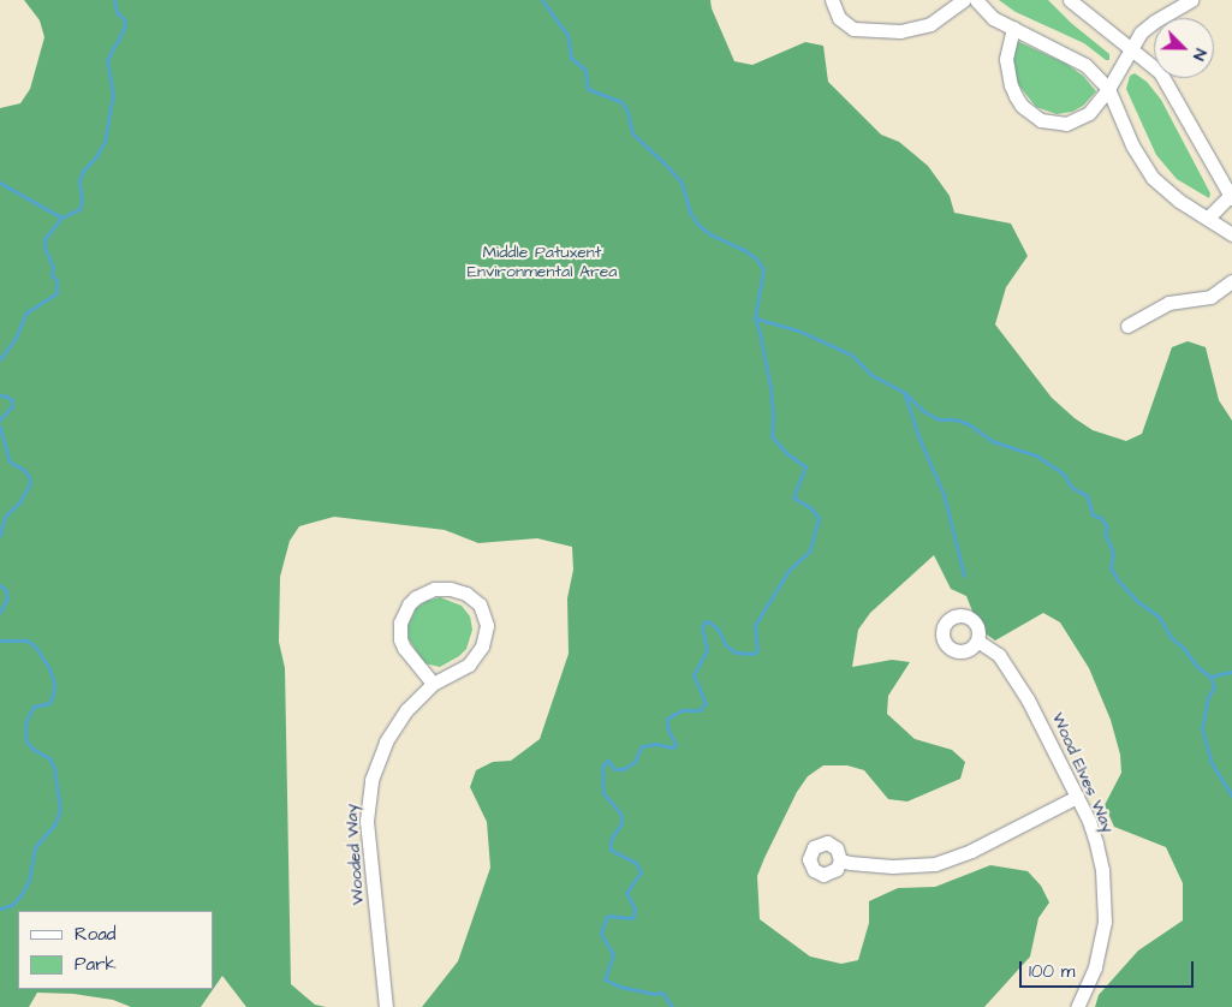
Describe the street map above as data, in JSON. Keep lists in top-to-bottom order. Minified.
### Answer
{"streets":{"street":["Wood Elves Way","Wooded Way"]},"parks":["Middle Patuxent Environmental Area"],"legend":["Road","Park"],"scale_bar":"100 m","north":"bottom right"}
